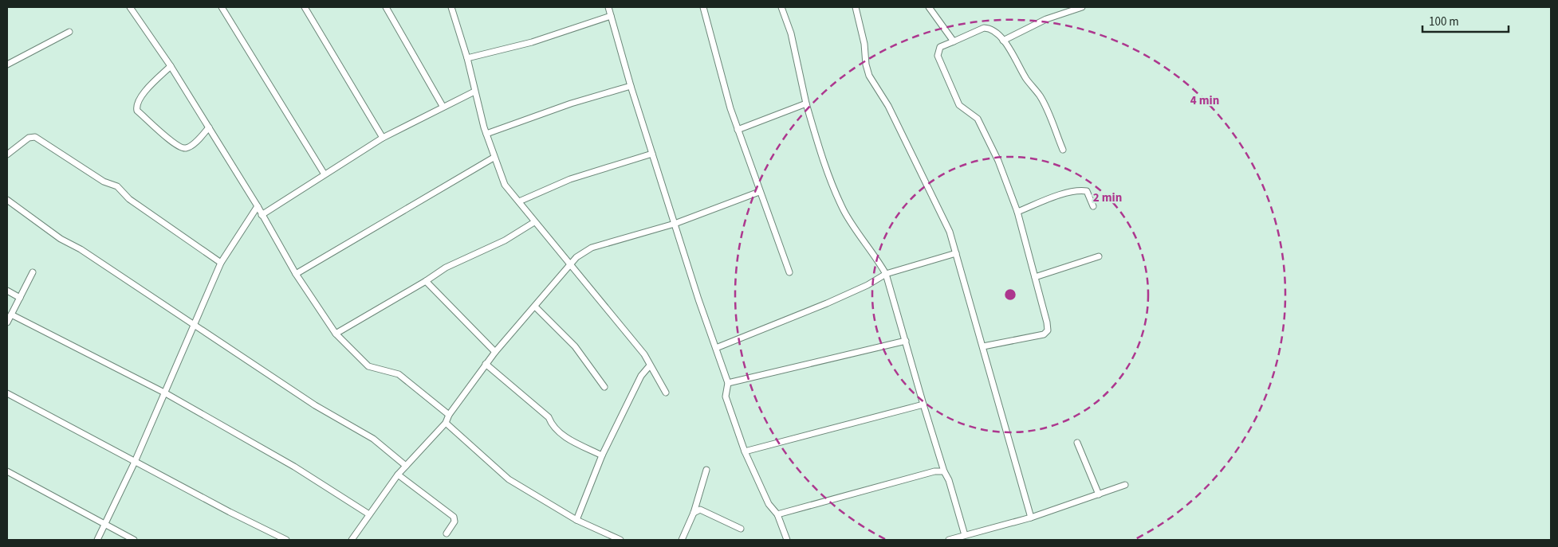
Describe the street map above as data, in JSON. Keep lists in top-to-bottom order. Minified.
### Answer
{"scale_bar":"100 m","rings":["4 min","2 min"]}
